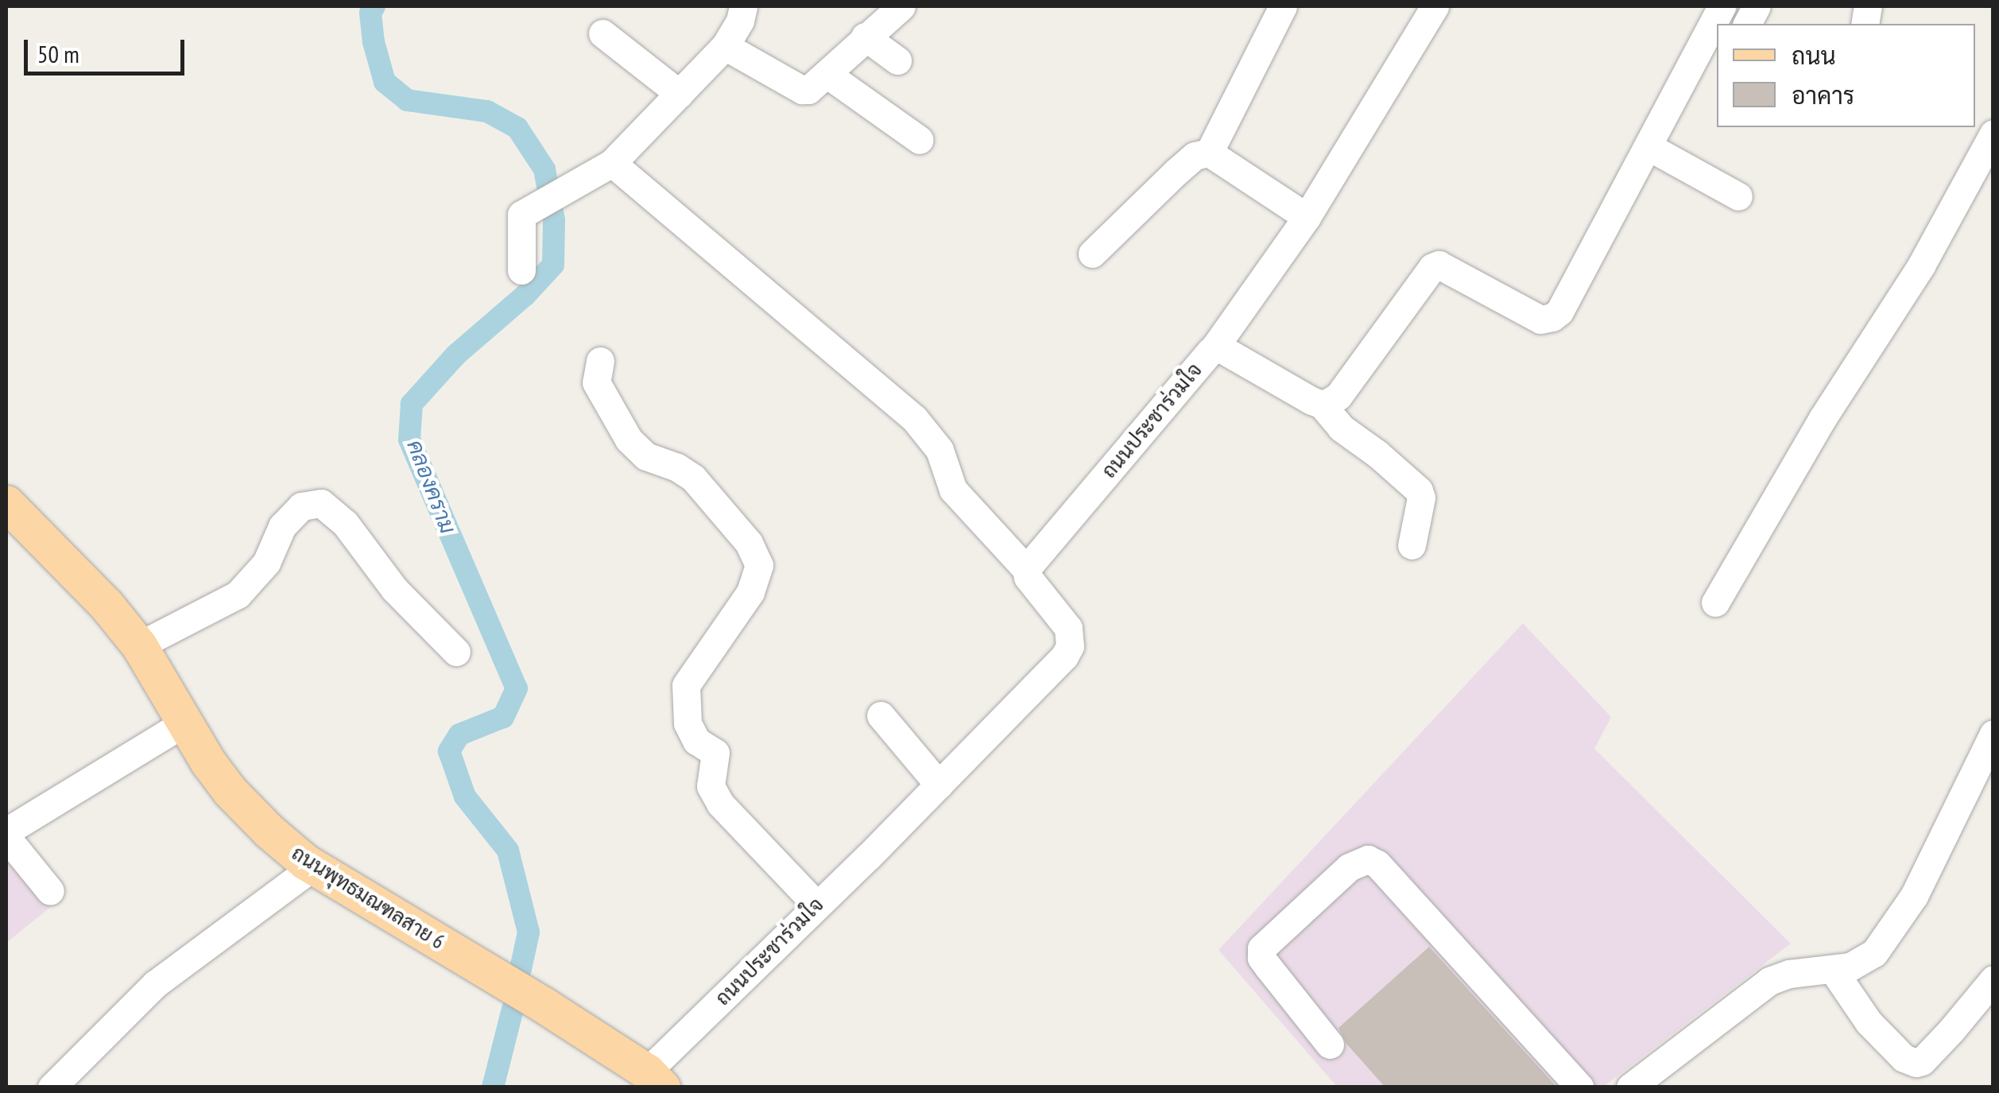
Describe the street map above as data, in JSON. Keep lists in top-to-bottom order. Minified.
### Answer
{"streets":{"main road":["ถนนพุทธมณฑลสาย 6"],"street":["ถนนประชาร่วมใจ"]},"crossings":[["ถนนประชาร่วมใจ","ถนนพุทธมณฑลสาย 6"]],"water":["คลองคราม"],"legend":["ถนน","อาคาร"],"scale_bar":"50 m"}
